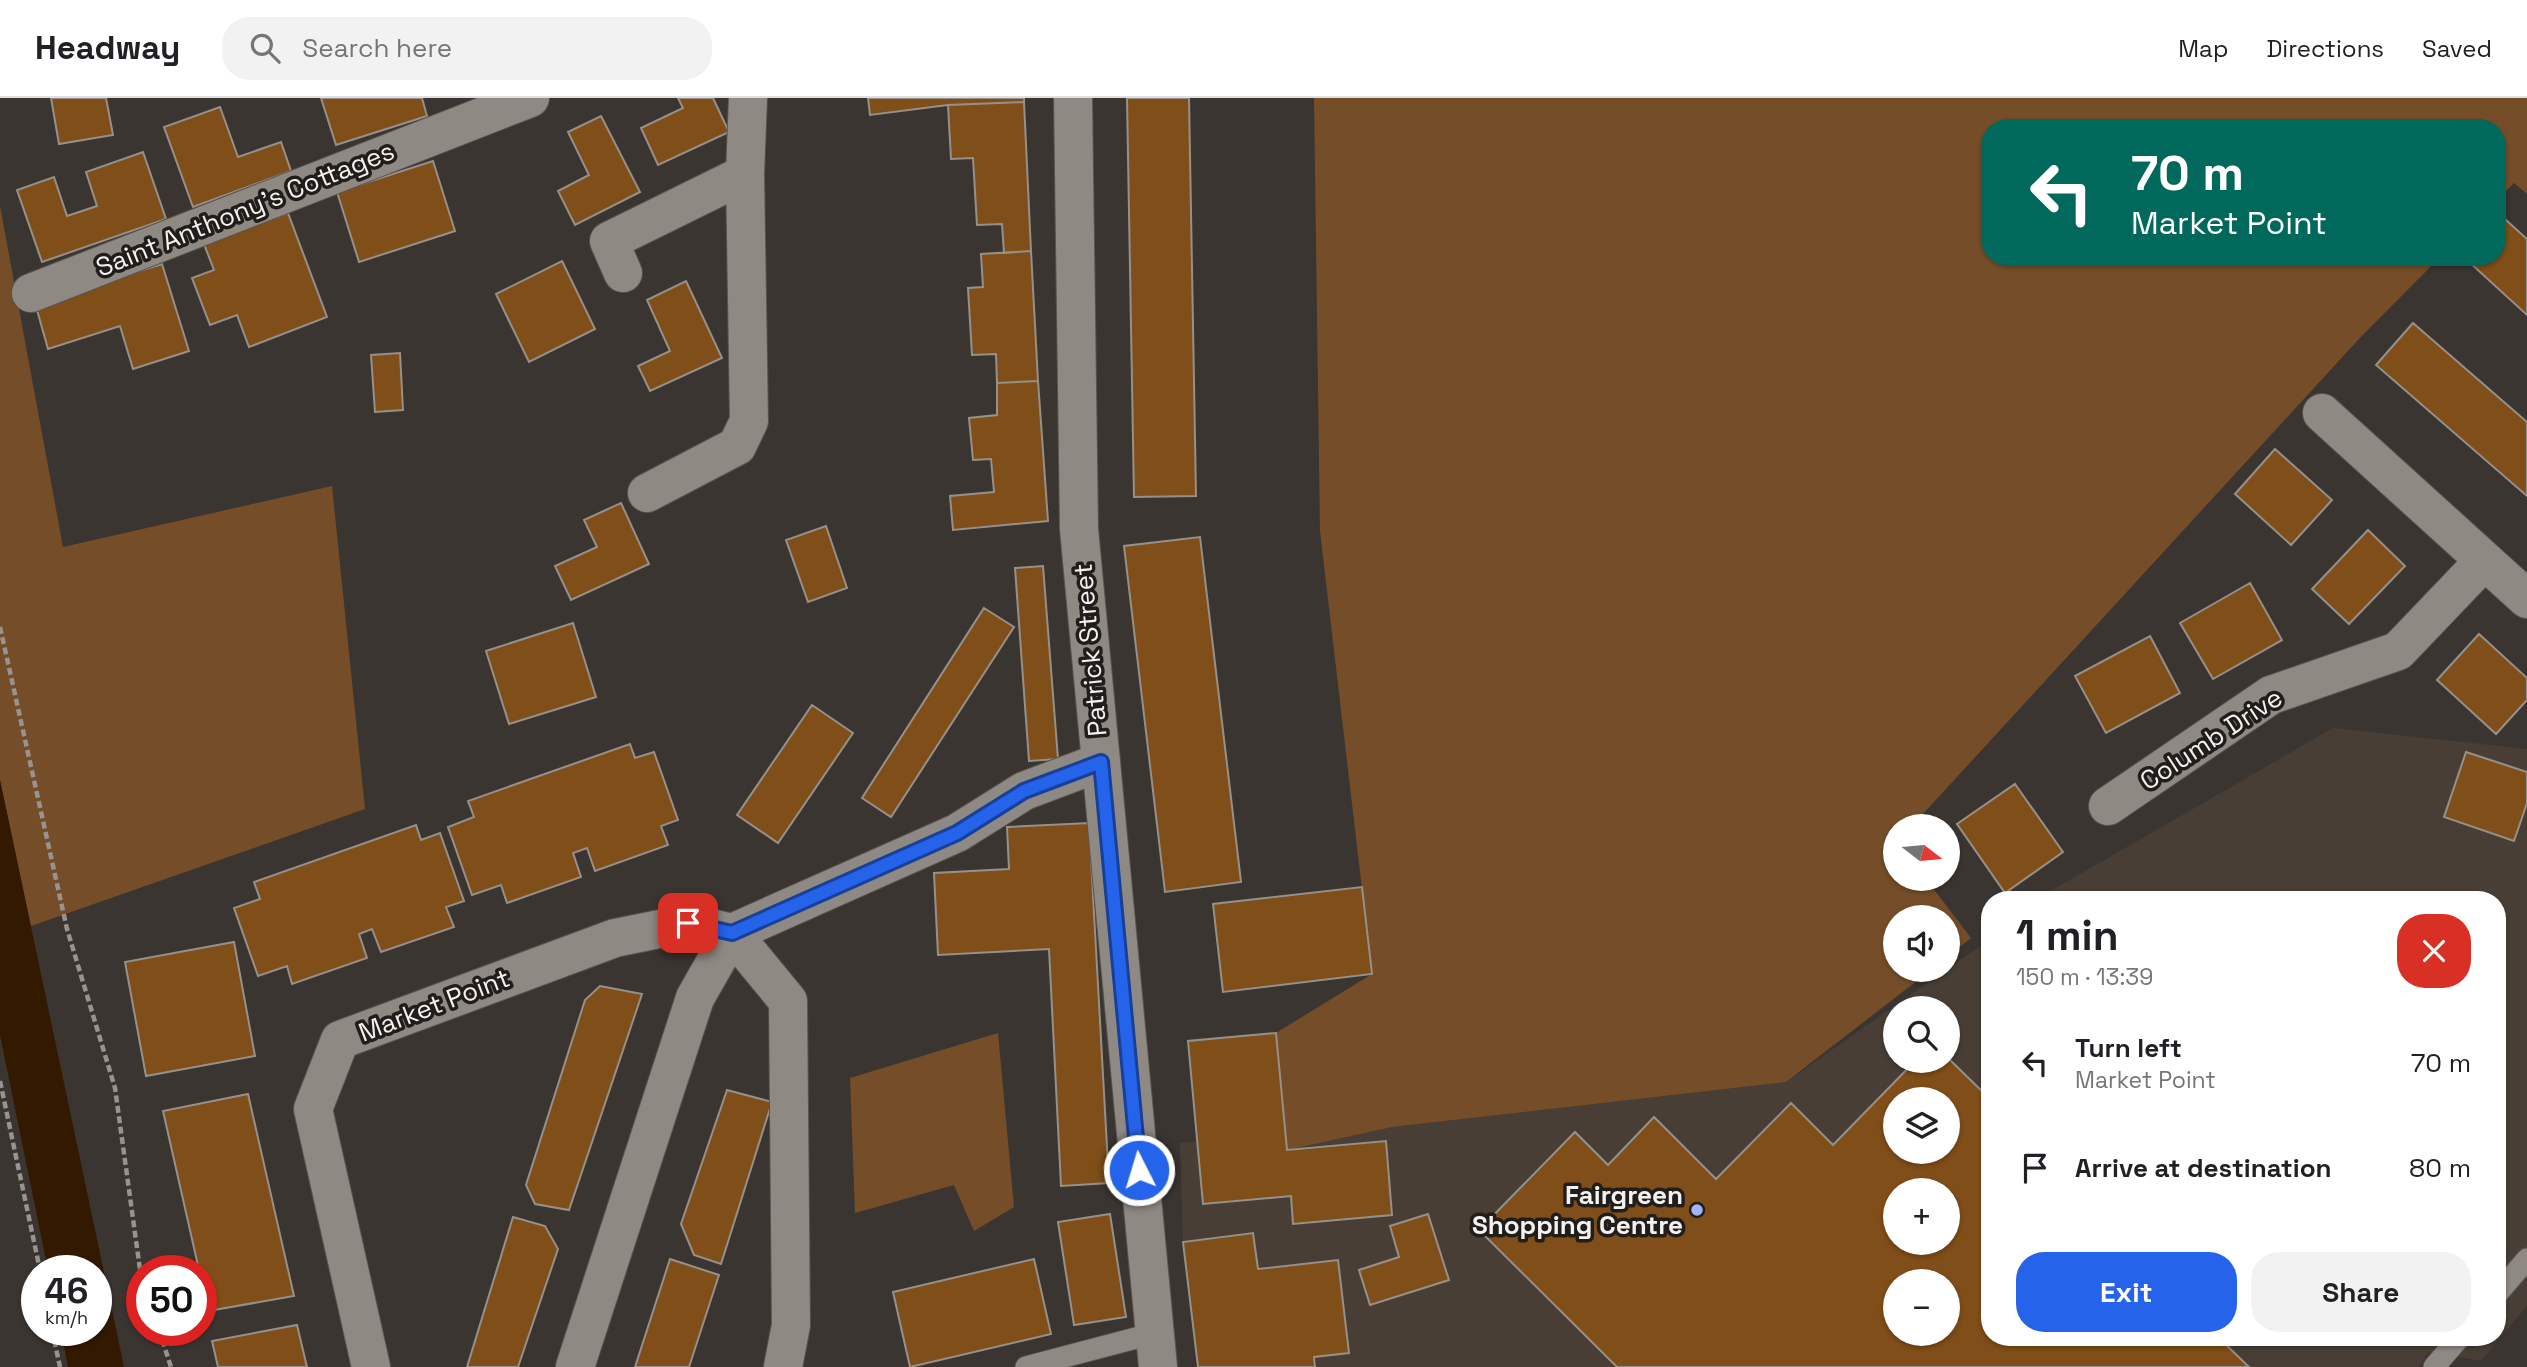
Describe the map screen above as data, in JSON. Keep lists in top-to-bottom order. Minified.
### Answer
{"streets":{"street":["Saint Anthony's Cottages","Patrick Street","Columb Drive","Market Point"]},"places":["Fairgreen Shopping Centre"],"north":"right","page":{"header":"Headway","search":"Search here","nav":["Map","Directions","Saved"],"turn":["70 m","Market Point"],"map_buttons":["+","−"],"heading":["1 min","150 m · 13:39"],"list":[{"name":"Turn left","note":"Market Point","value":"70 m"},{"name":"Arrive at destination","value":"80 m"}],"buttons":["Exit","Share"],"speed":"46 km/h","limit":"50"}}
